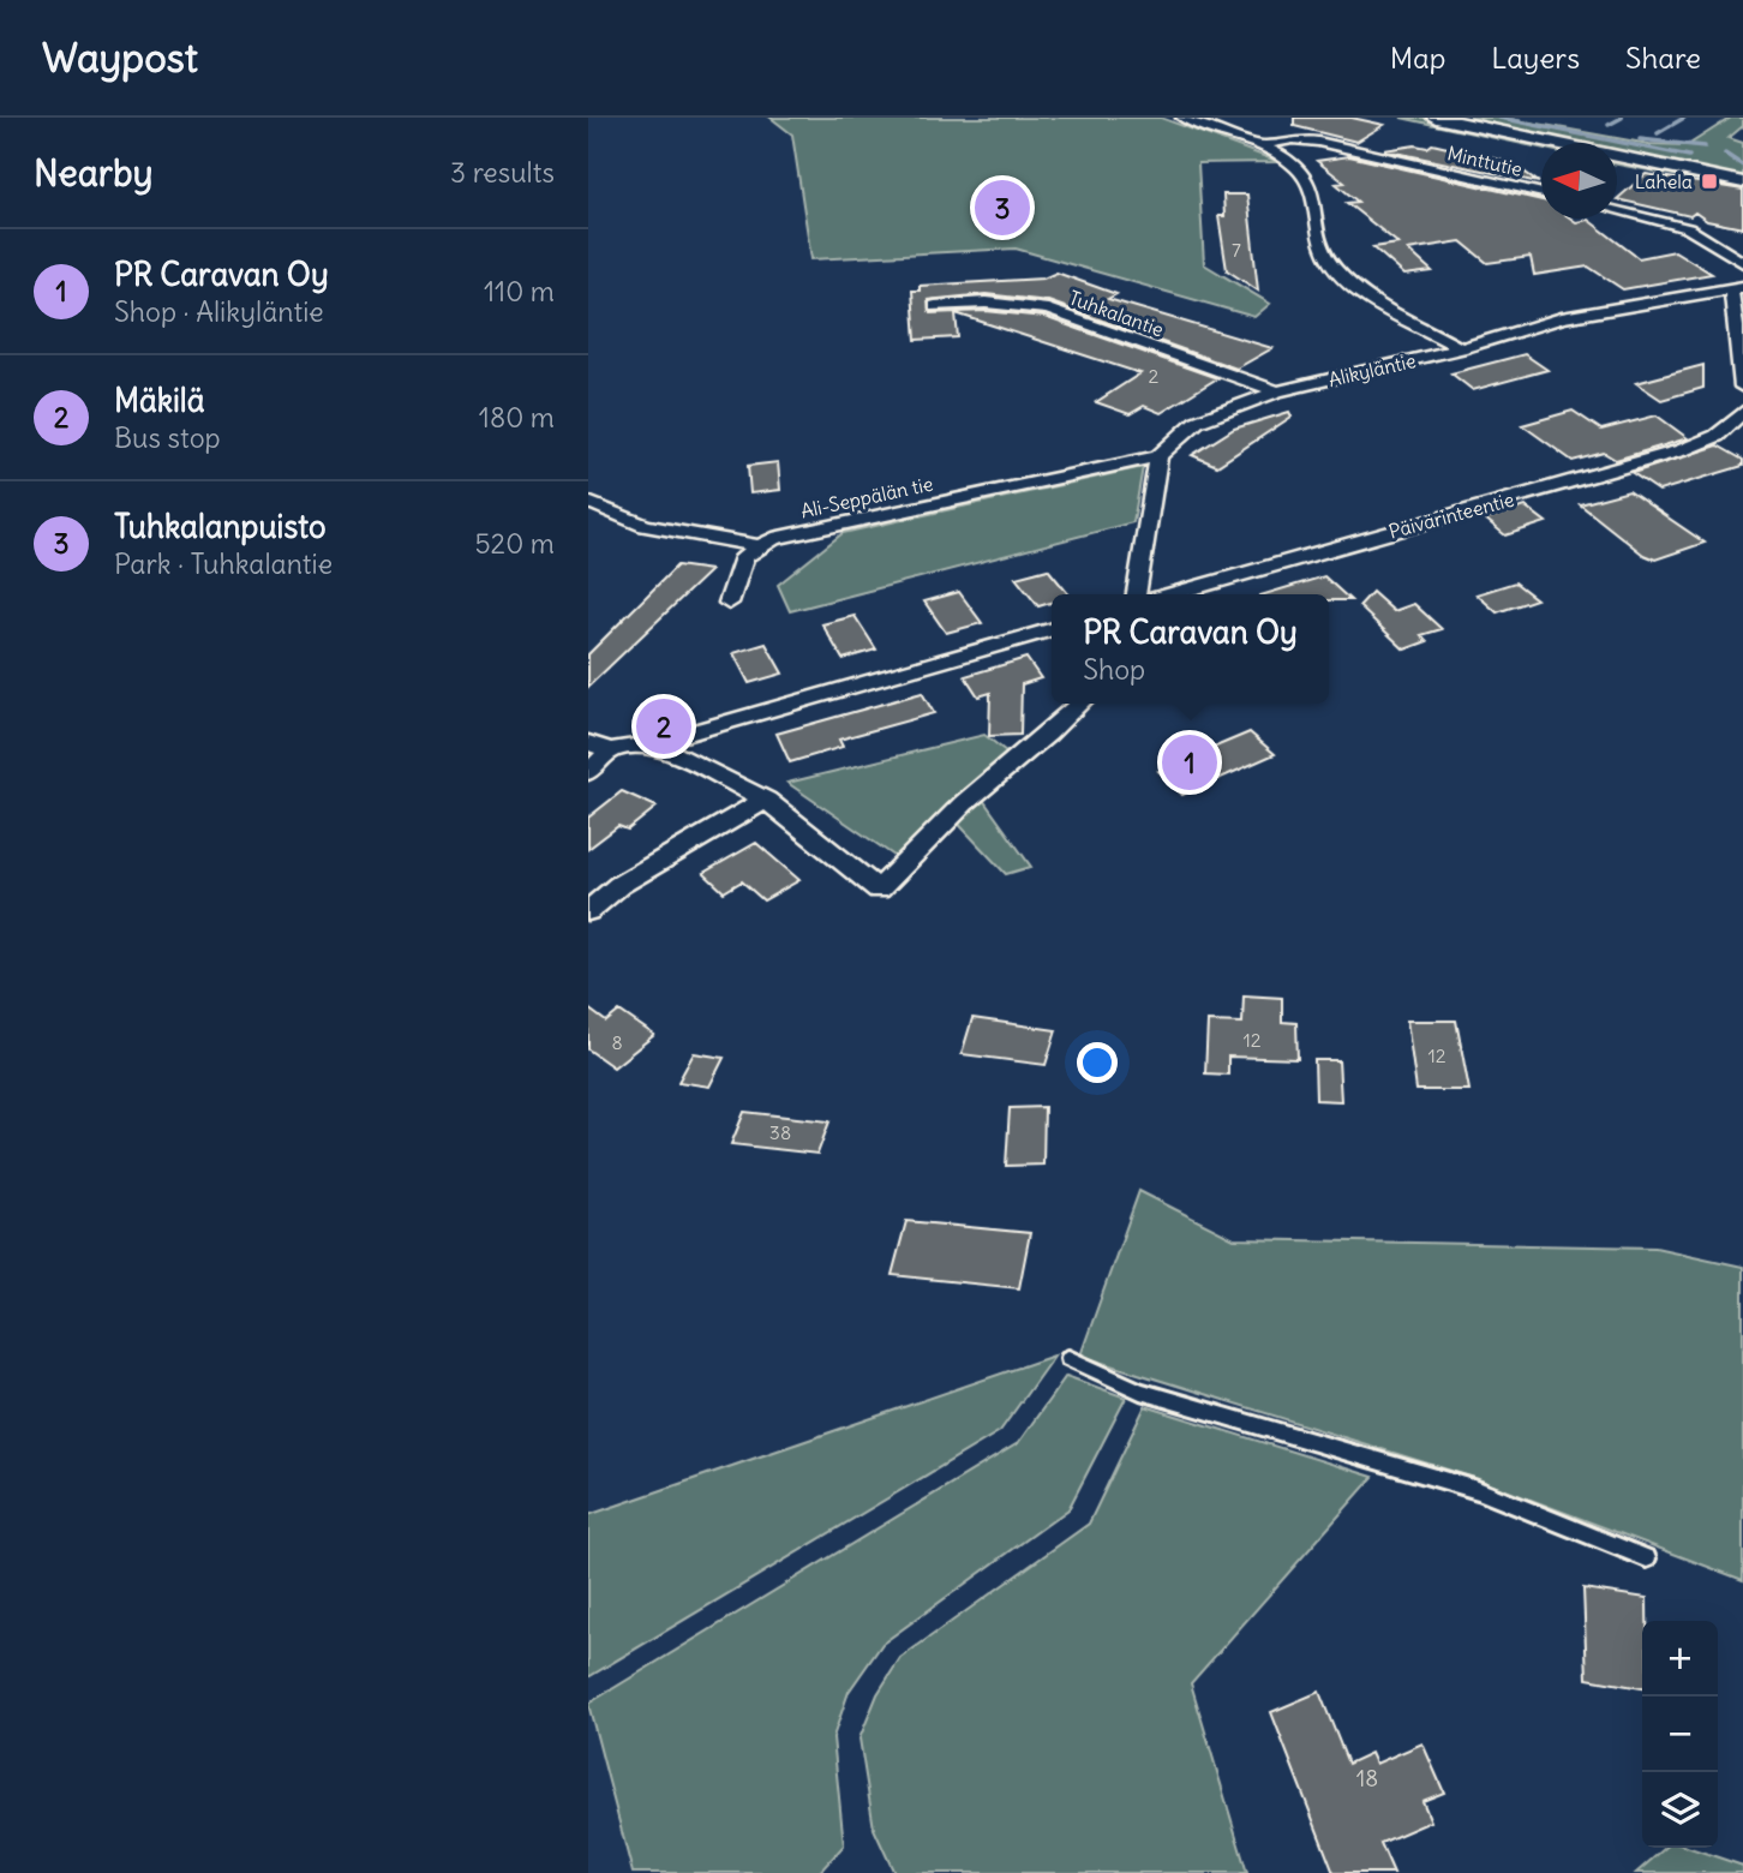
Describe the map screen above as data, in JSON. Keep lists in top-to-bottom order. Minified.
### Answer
{"streets":{"street":["Minttutie","Tuhkalantie","Alikyläntie","Ali-Seppälän tie","Päivärinteentie"]},"crossings":[["Tuhkalantie","Alikyläntie"],["Alikyläntie","Ali-Seppälän tie"]],"places":{"transit":["Lahela"]},"house_numbers":["7","2","12","8","12","38","18"],"north":"left","page":{"header":"Waypost","nav":["Map","Layers","Share"],"heading":["Nearby","3 results"],"pins":["3","2","1"],"list":[{"mark":"1","name":"PR Caravan Oy","note":"Shop · Alikyläntie","value":"110 m"},{"mark":"2","name":"Mäkilä","note":"Bus stop","value":"180 m"},{"mark":"3","name":"Tuhkalanpuisto","note":"Park · Tuhkalantie","value":"520 m"}],"popup":["PR Caravan Oy","Shop"],"map_buttons":["+","−"]}}
